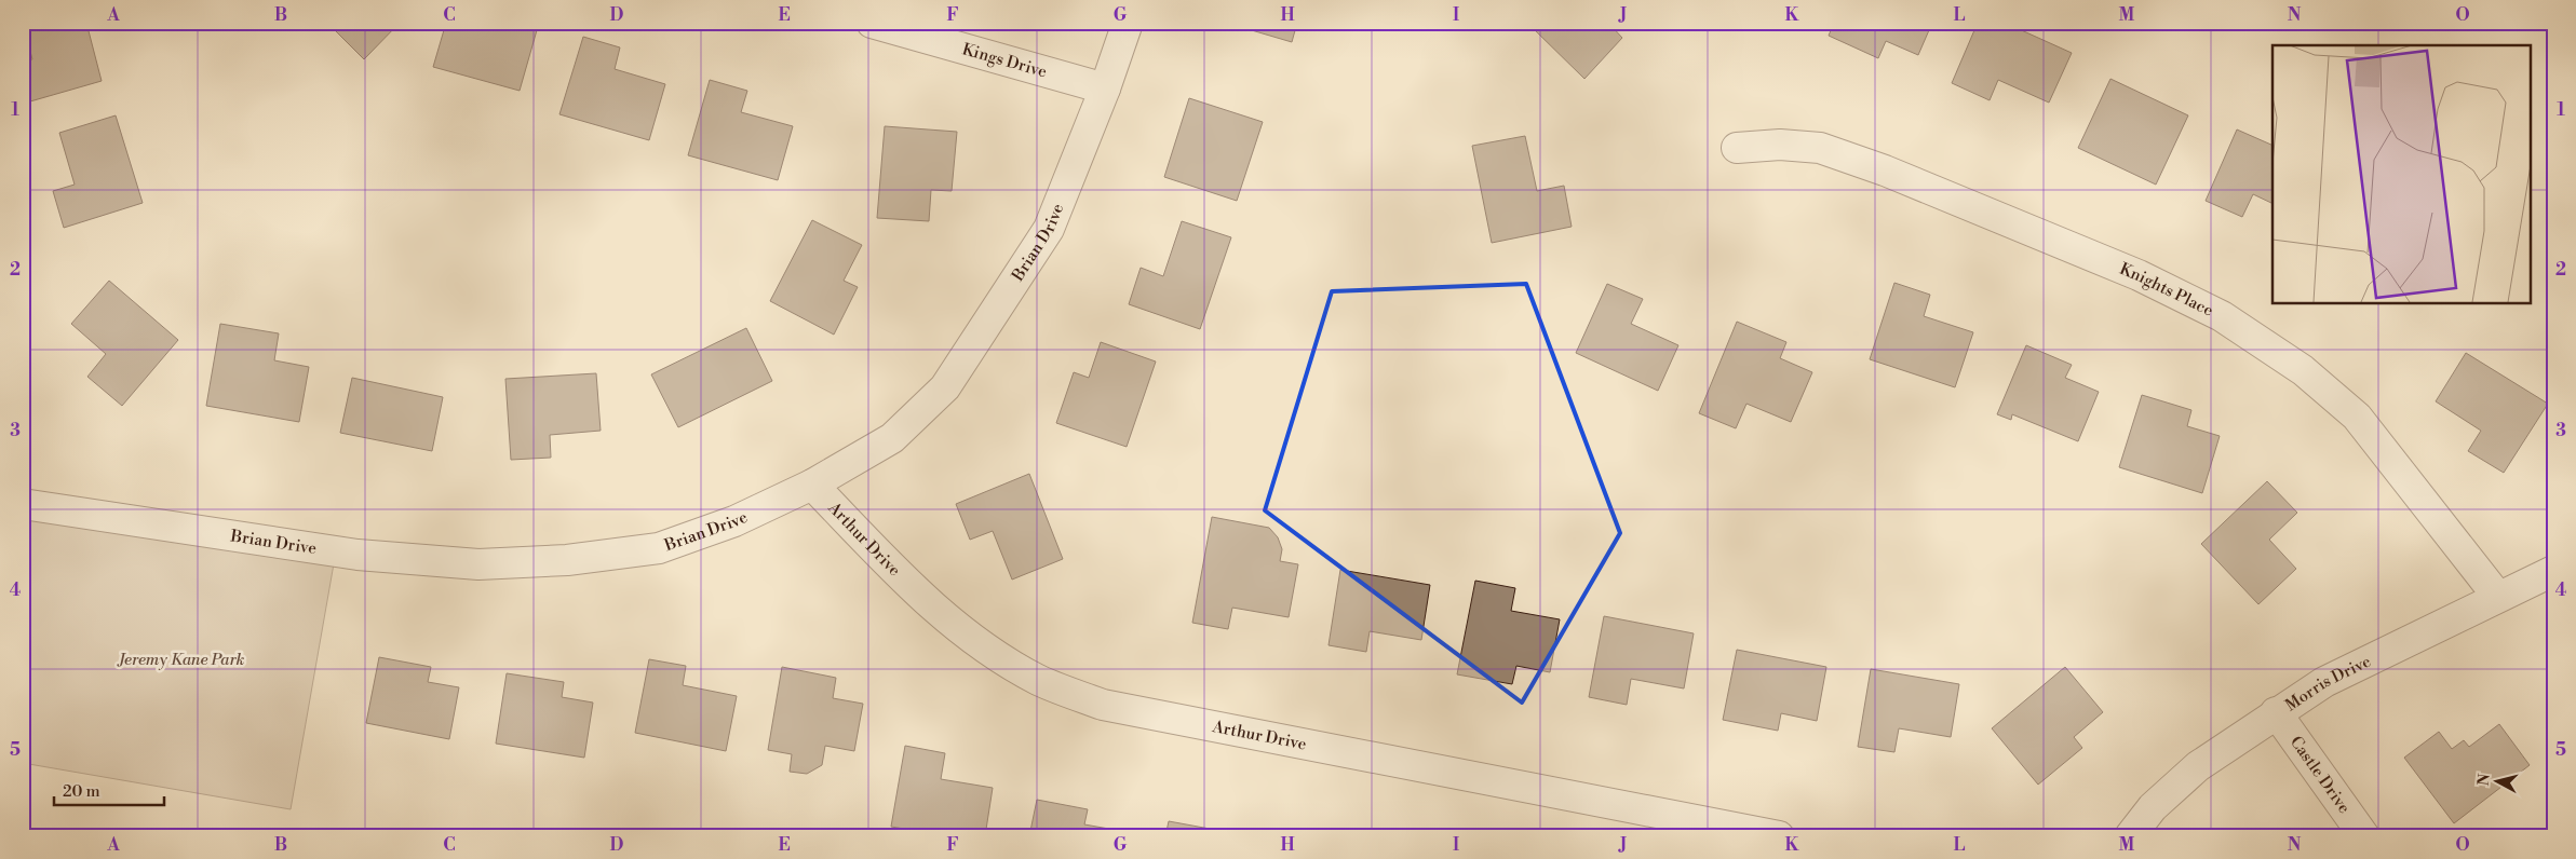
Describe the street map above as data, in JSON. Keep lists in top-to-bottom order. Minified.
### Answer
{"streets":{"street":["Kings Drive","Brian Drive","Knights Place","Arthur Drive","Morris Drive","Castle Drive"]},"crossings":[["Kings Drive","Brian Drive"],["Brian Drive","Arthur Drive"],["Knights Place","Morris Drive"],["Morris Drive","Castle Drive"]],"parks":["Jeremy Kane Park"],"scale_bar":"20 m","north":"left","grid":{"columns":["A","B","C","D","E","F","G","H","I","J","K","L","M","N","O"],"rows":["1","2","3","4","5"]}}
